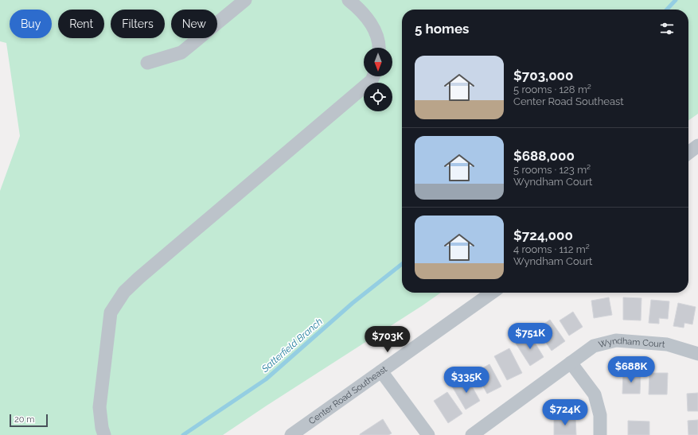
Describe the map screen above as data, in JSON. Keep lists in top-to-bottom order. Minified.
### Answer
{"streets":{"street":["Wyndham Court","Center Road Southeast"]},"water":["Satterfield Branch"],"scale_bar":"20 m","north":"bottom","page":{"chip":["Buy","Rent","Filters","New"],"heading":"5 homes","list":[{"name":"$703,000","note":"5 rooms · 128 m² · Center Road Southeast"},{"name":"$688,000","note":"5 rooms · 123 m² · Wyndham Court"},{"name":"$724,000","note":"4 rooms · 112 m² · Wyndham Court"}],"price":["$751K","$703K","$688K","$335K","$724K"],"scale":"20 m"}}
